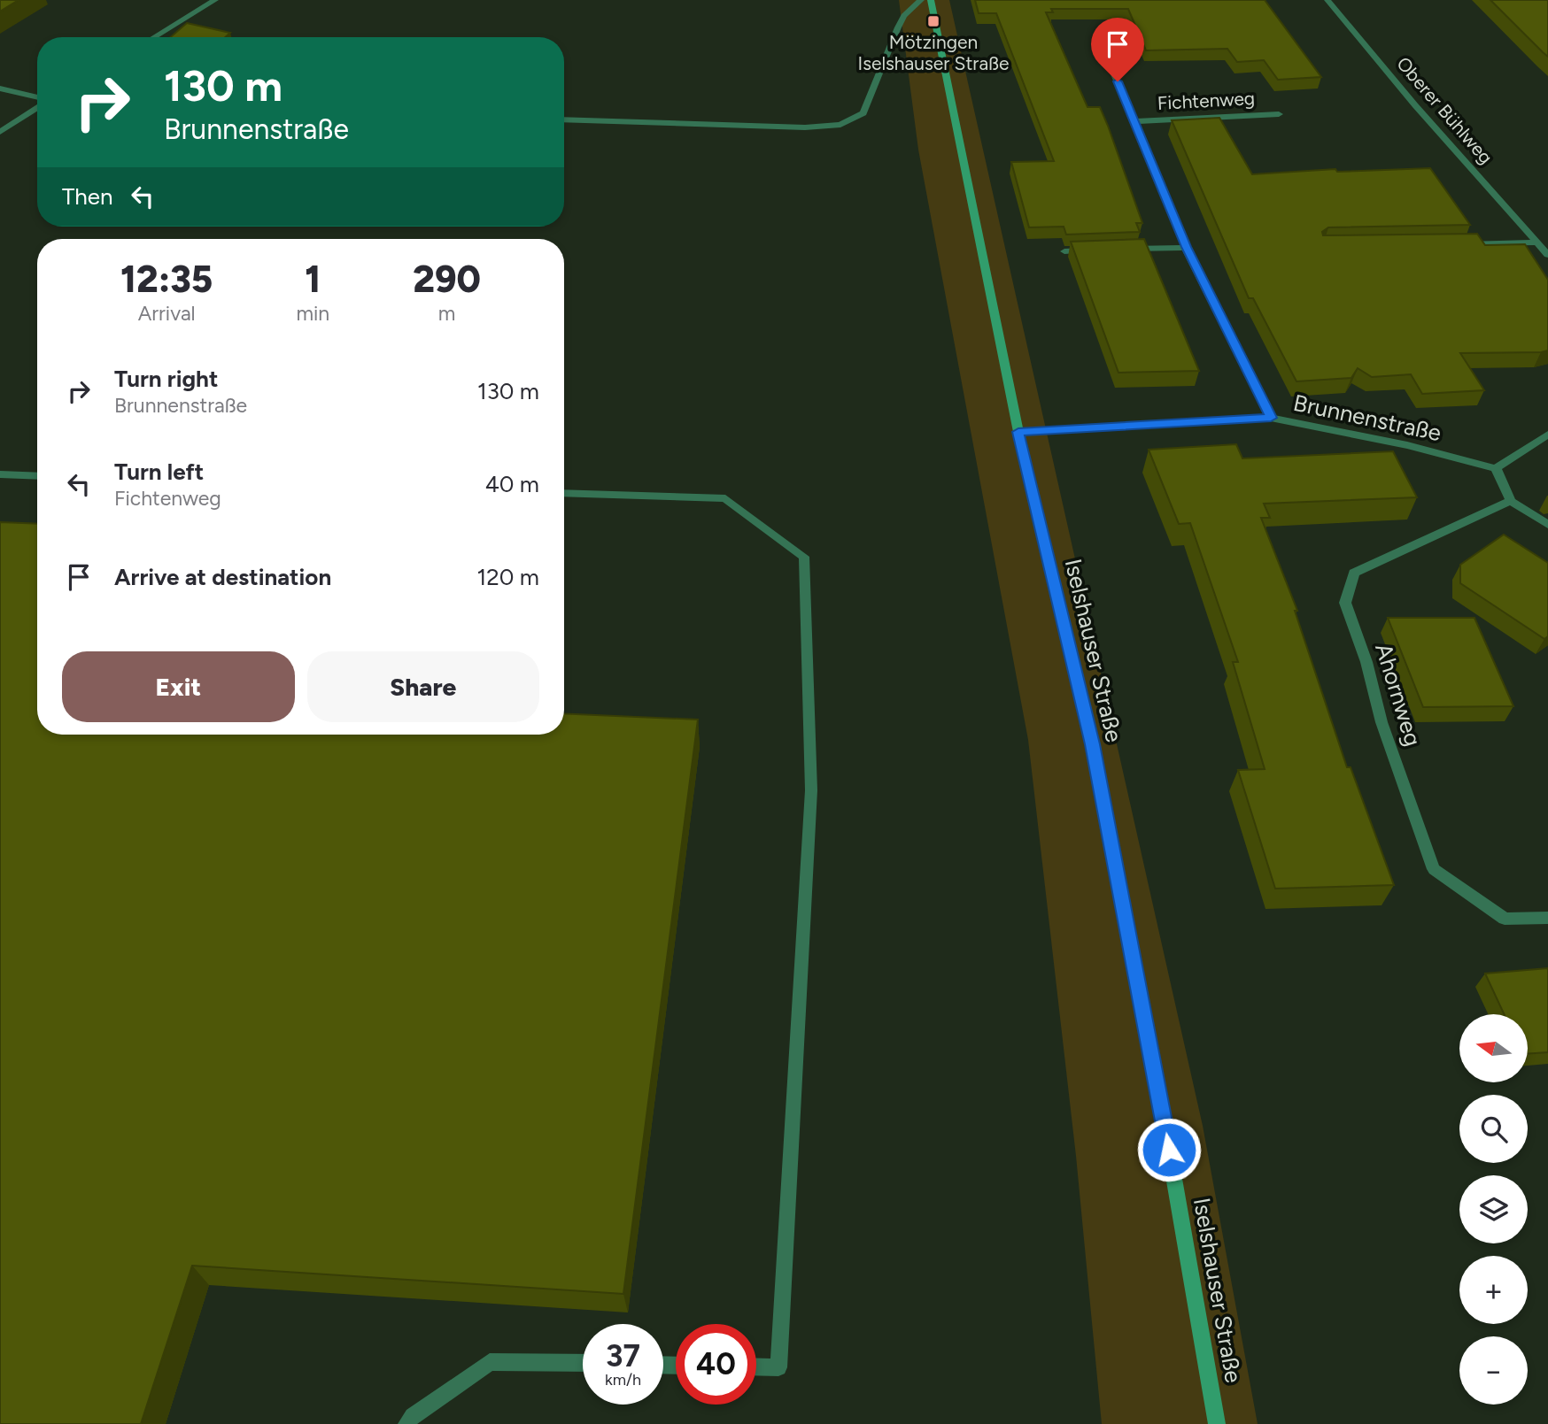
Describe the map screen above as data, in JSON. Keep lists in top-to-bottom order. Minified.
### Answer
{"streets":{"street":["Fichtenweg","Oberer Bühlweg","Brunnenstraße","Iselshauser Straße","Ahornweg"]},"crossings":[["Fichtenweg","Brunnenstraße"],["Brunnenstraße","Iselshauser Straße"]],"places":{"transit":["Mötzingen Iselshauser Straße"]},"north":"left","page":{"turn":["130 m","Brunnenstraße"],"then":"Then","eta":["12:35","Arrival","1","min","290","m"],"list":[{"name":"Turn right","note":"Brunnenstraße","value":"130 m"},{"name":"Turn left","note":"Fichtenweg","value":"40 m"},{"name":"Arrive at destination","value":"120 m"}],"buttons":["Exit","Share"],"map_buttons":["+","−"],"speed":"37 km/h","limit":"40"}}
